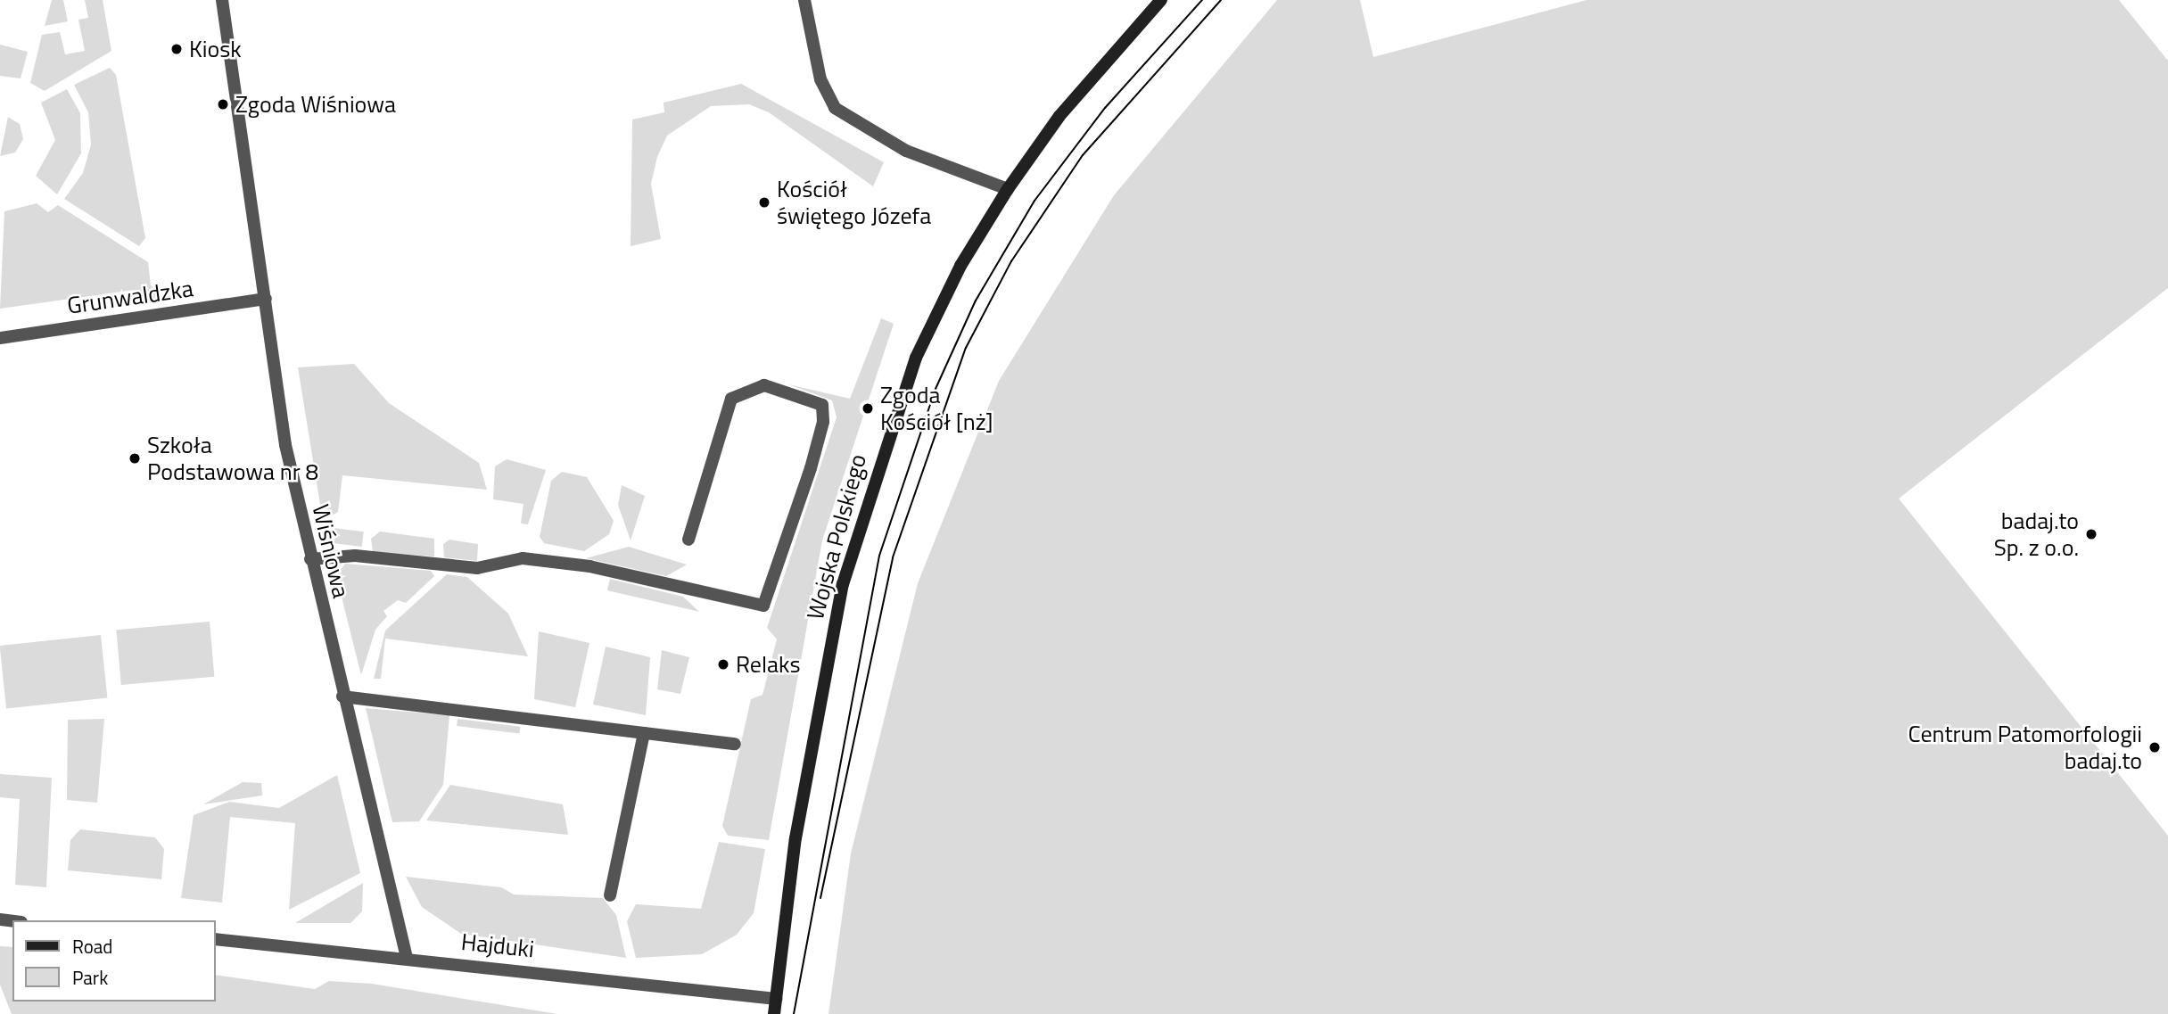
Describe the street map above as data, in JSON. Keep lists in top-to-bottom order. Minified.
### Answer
{"streets":{"street":["Grunwaldzka","Wojska Polskiego","Wiśniowa","Hajduki"]},"crossings":[["Grunwaldzka","Wiśniowa"],["Wojska Polskiego","Hajduki"],["Wiśniowa","Hajduki"]],"places":["Kiosk","Zgoda Wiśniowa","Kościół świętego Józefa","Zgoda Kościół [nż]","Szkoła Podstawowa nr 8","badaj.to Sp. z o.o.","Relaks","Centrum Patomorfologii badaj.to"],"legend":["Road","Park"]}
